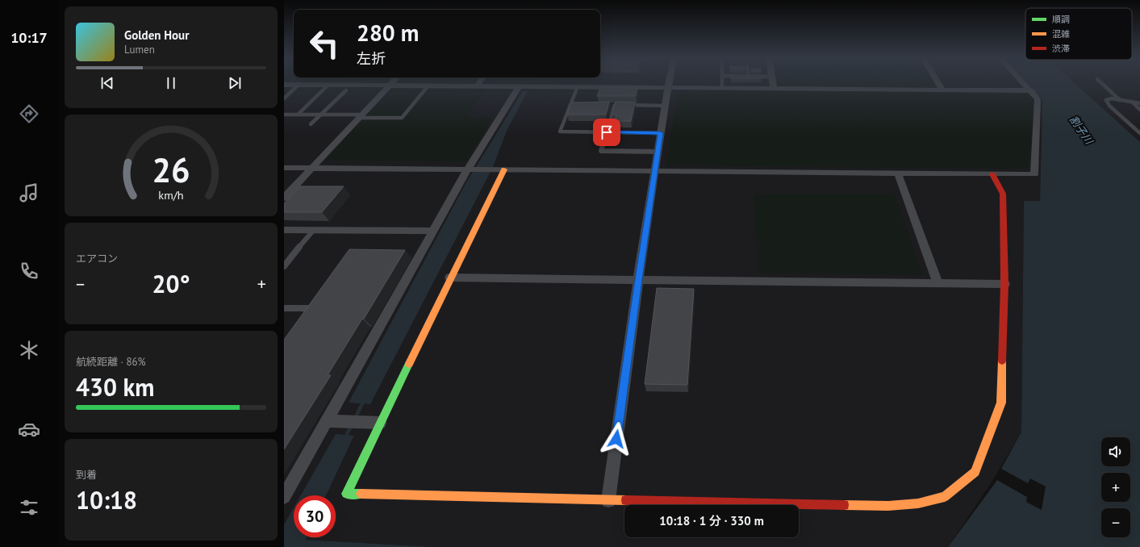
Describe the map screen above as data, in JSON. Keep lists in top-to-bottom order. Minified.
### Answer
{"water":["割子川"],"legend":["順調","混雑","渋滞"],"page":{"tabs":"10:17","turn":["280 m","左折"],"song":["Golden Hour","Lumen"],"tile":["エアコン",["航続距離 · 86%","430 km"],["到着","10:18"]],"heat":["−","20°","+"],"map_buttons":["+","−"],"limit":"30","trip":"10:18 · 1 分 · 330 m","gauge":["26","km/h"]}}
